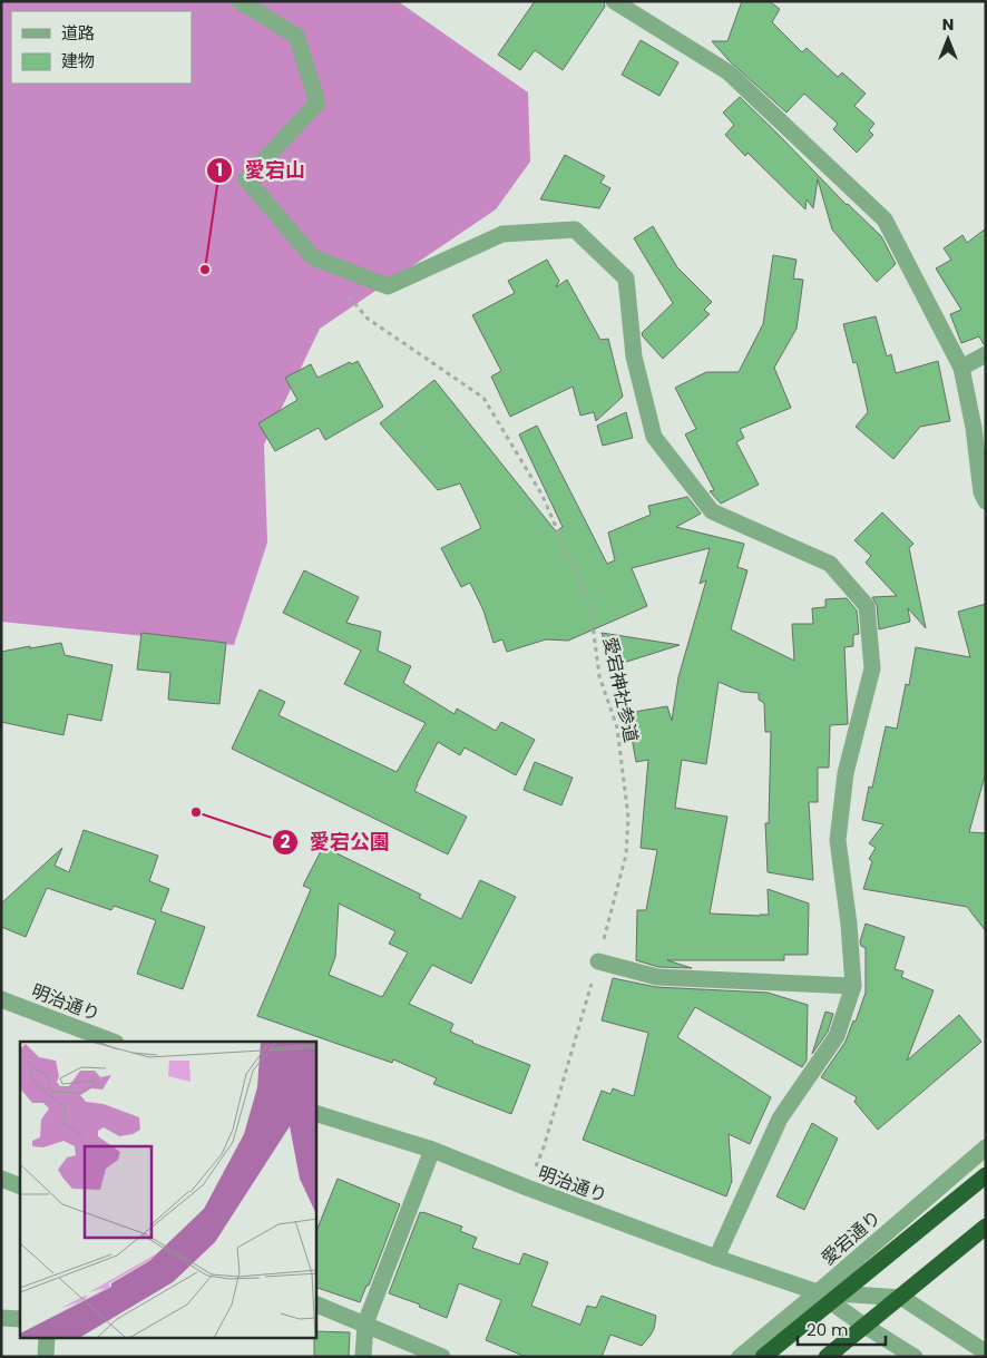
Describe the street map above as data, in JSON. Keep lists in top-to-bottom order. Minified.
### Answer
{"streets":{"street":["明治通り","愛宕通り"],"path":["愛宕神社参道"]},"crossings":[["愛宕神社参道","明治通り"],["明治通り","愛宕通り"]],"places":["愛宕山","愛宕公園"],"legend":["道路","建物"],"scale_bar":"20 m","north":"top"}
